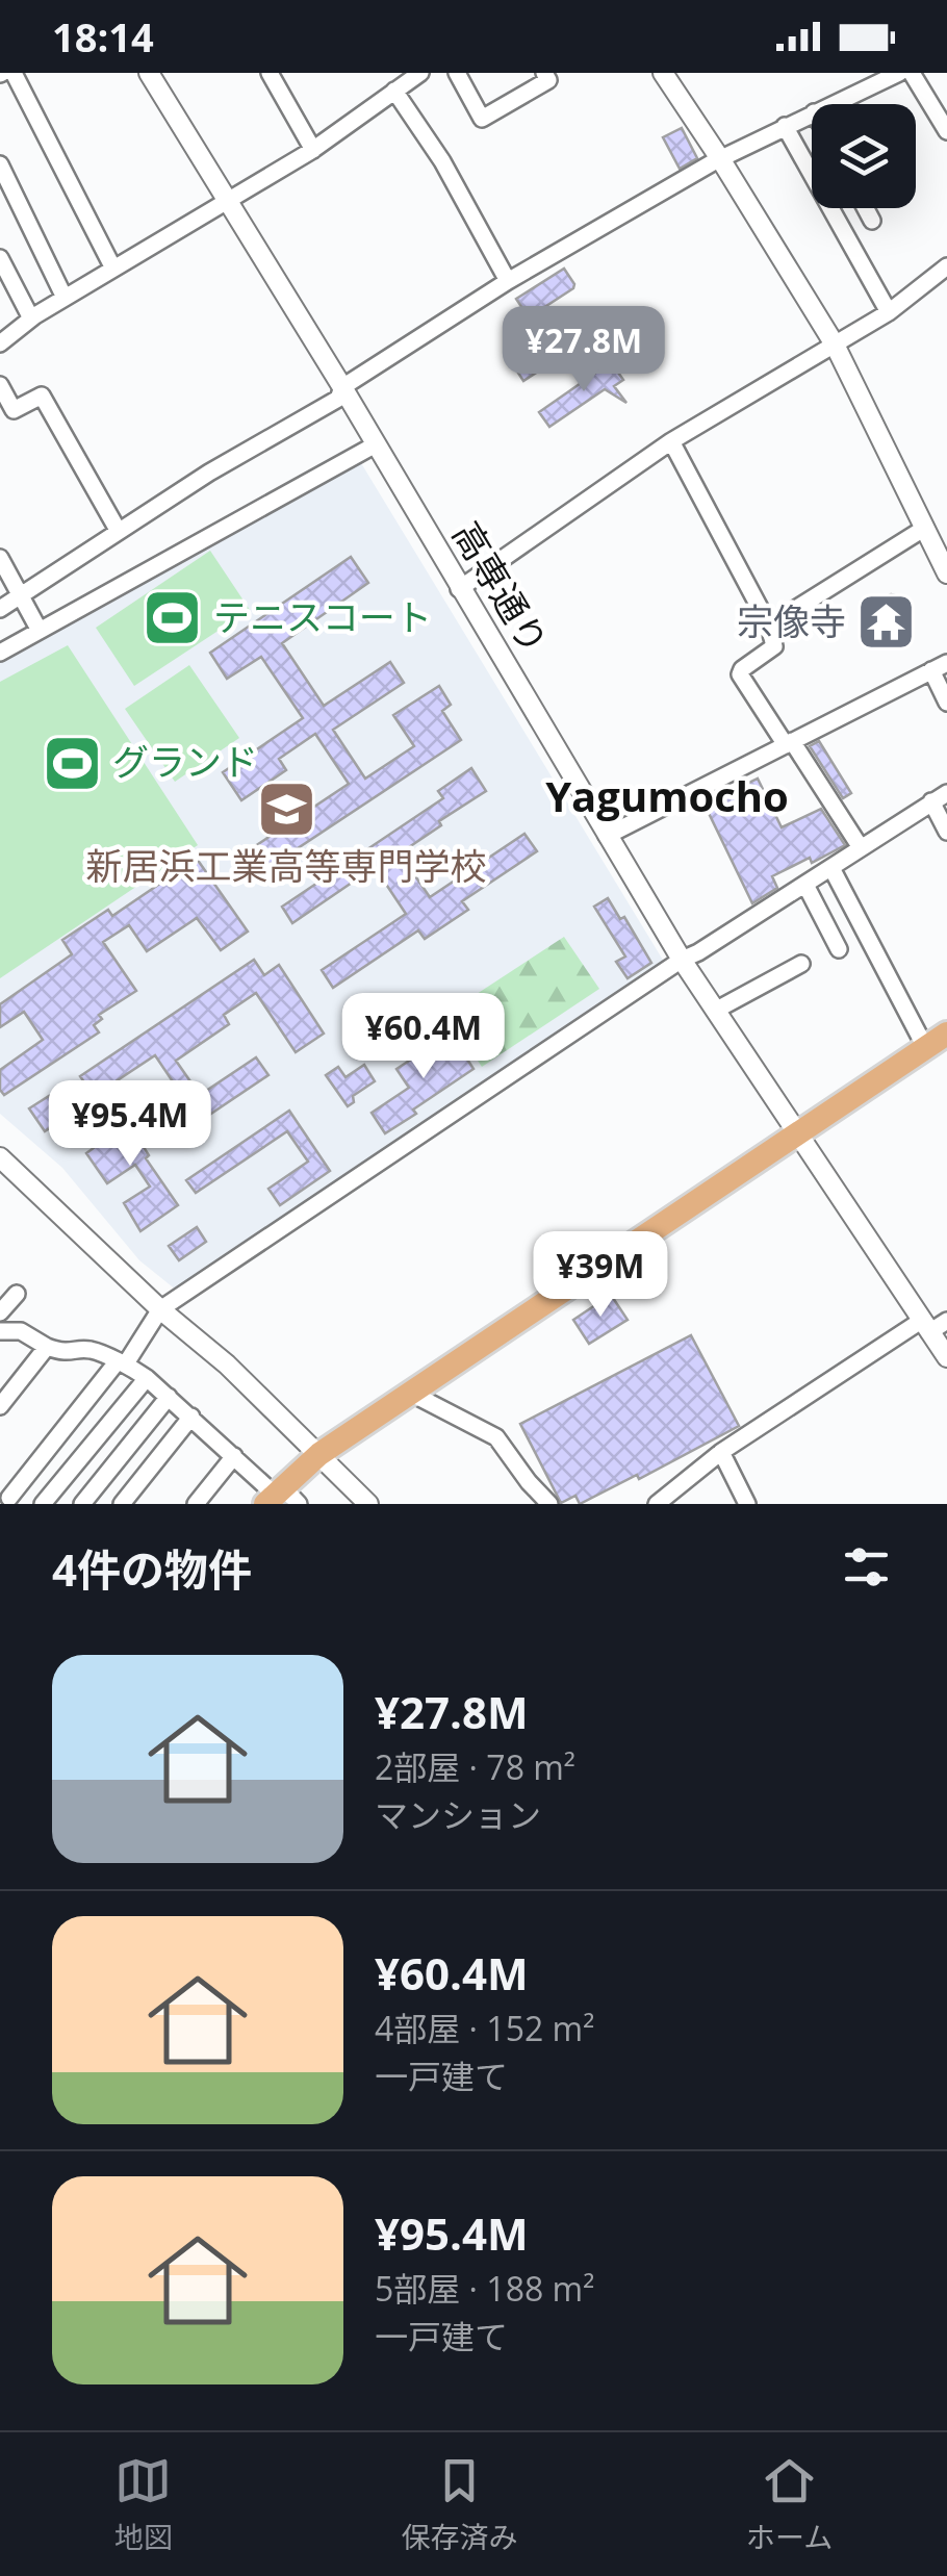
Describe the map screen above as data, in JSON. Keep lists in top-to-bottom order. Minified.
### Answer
{"streets":{"street":["高専通り"]},"districts":["Yagumocho"],"places":{"sports":["テニスコート","グランド"],"temple":["宗像寺"],"school or university":["新居浜工業高等専門学校"]},"page":{"status":"18:14","price":["¥27.8M","¥60.4M","¥95.4M","¥39M"],"heading":"4件の物件","list":[{"name":"¥27.8M","note":"2部屋 · 78 m² · マンション"},{"name":"¥60.4M","note":"4部屋 · 152 m² · 一戸建て"},{"name":"¥95.4M","note":"5部屋 · 188 m² · 一戸建て"}],"tabs":["地図","保存済み","ホーム"]}}
